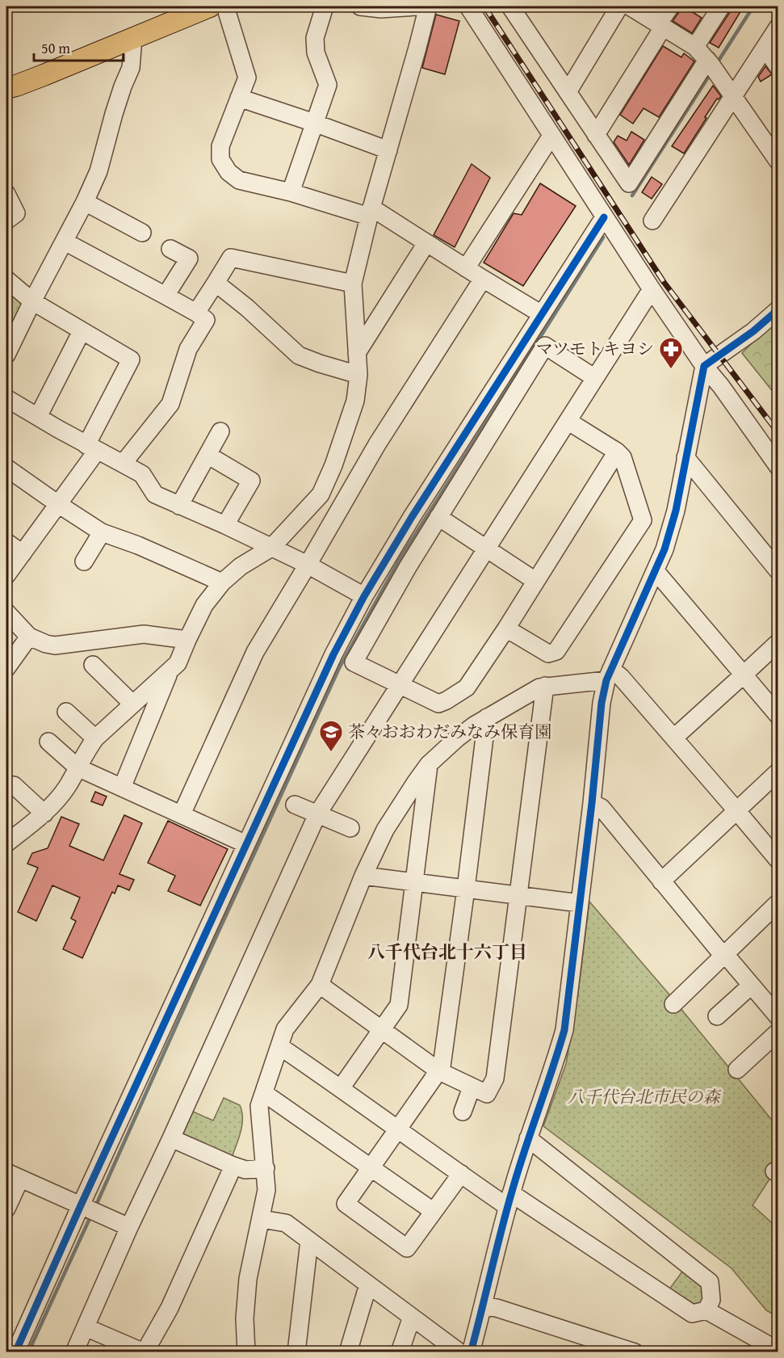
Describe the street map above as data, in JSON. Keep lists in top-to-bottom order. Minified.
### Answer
{"districts":["八千代台北十六丁目"],"parks":["八千代台北市民の森"],"places":{"pharmacy":["マツモトキヨシ"],"school or university":["茶々おおわだみなみ保育園"]},"scale_bar":"50 m"}
